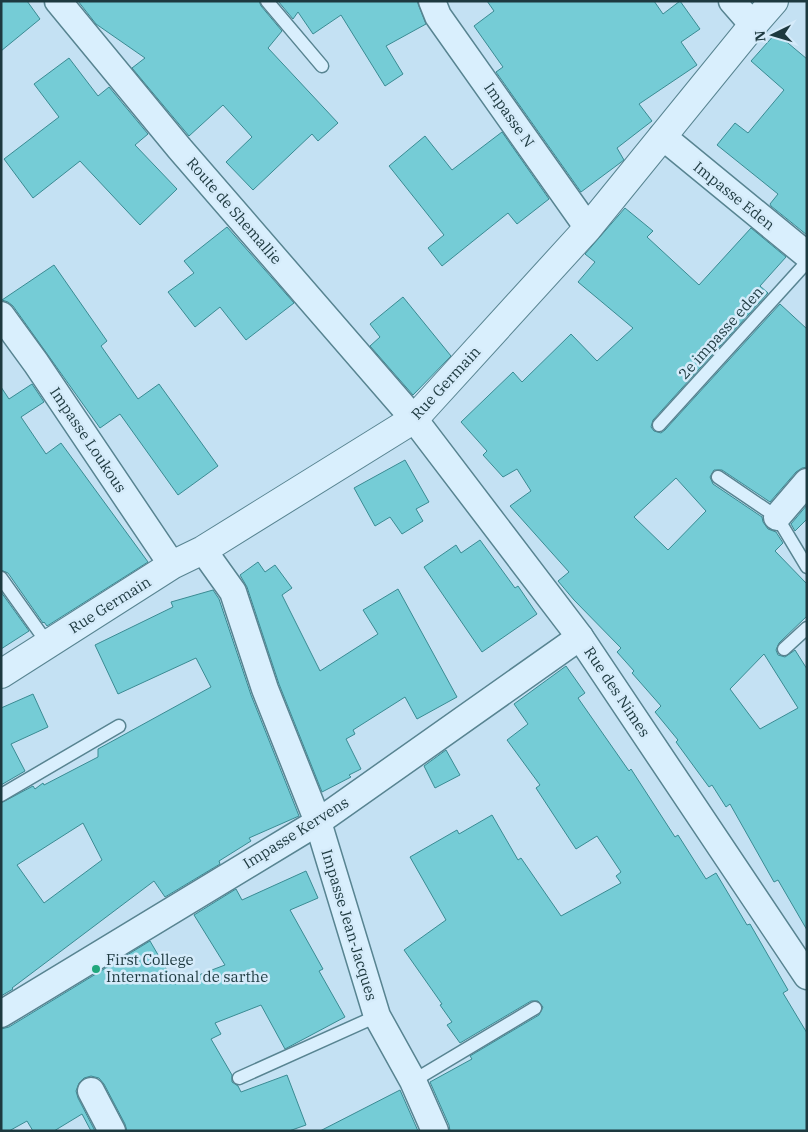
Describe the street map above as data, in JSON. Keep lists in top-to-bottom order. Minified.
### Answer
{"streets":{"street":["Impasse N","Impasse Eden","Route de Shemallie","Rue Germain","Impasse Loukous","Rue des Nimes","Impasse Kervens","Impasse Jean-Jacques"],"lane":["2e impasse eden"]},"crossings":[["Impasse N","Rue Germain"],["Impasse Eden","Rue Germain"],["Route de Shemallie","Rue Germain"],["Route de Shemallie","Rue des Nimes"],["Rue Germain","Impasse Loukous"],["Rue Germain","Rue des Nimes"],["Rue Germain","Impasse Jean-Jacques"],["Rue des Nimes","Impasse Kervens"],["Impasse Kervens","Impasse Jean-Jacques"]],"places":["First College International de sarthe"],"north":"left"}
